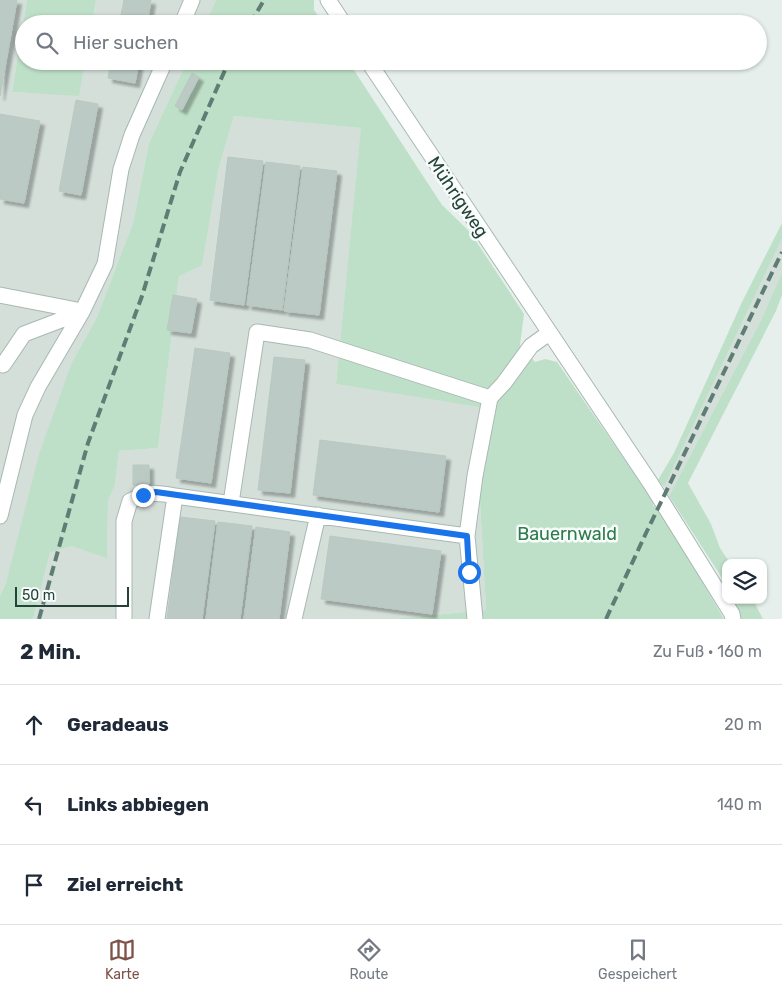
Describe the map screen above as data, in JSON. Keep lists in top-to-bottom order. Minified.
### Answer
{"streets":{"street":["Mührigweg"]},"parks":["Bauernwald"],"scale_bar":"50 m","page":{"search":"Hier suchen","scale":"50 m","heading":["2 Min.","Zu Fuß · 160 m"],"list":[["Geradeaus","20 m"],["Links abbiegen","140 m"],"Ziel erreicht"],"nav":["Karte","Route","Gespeichert"]}}
